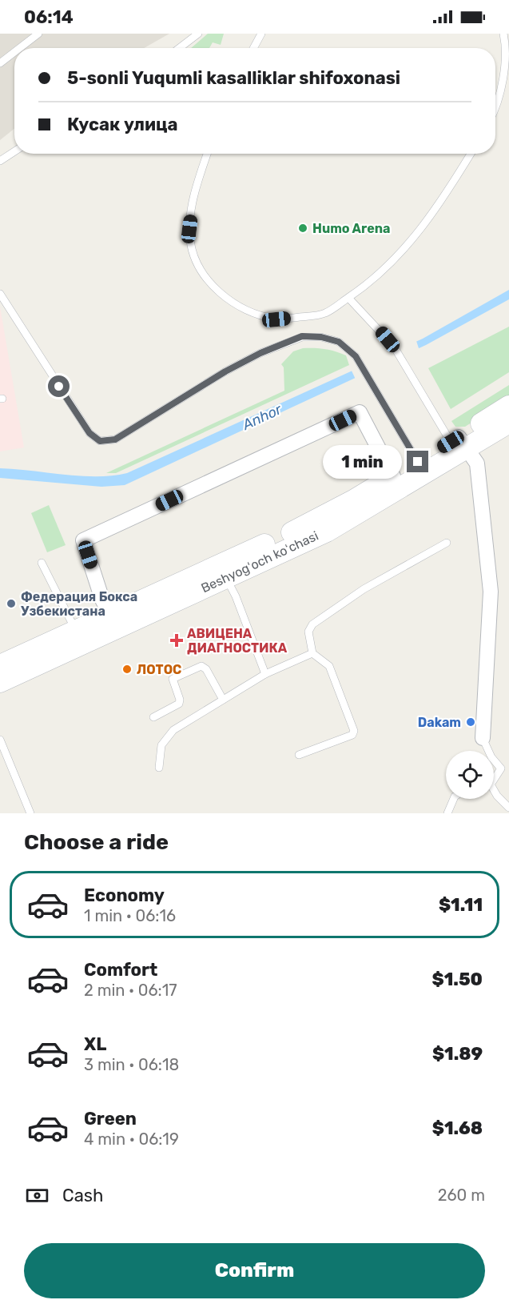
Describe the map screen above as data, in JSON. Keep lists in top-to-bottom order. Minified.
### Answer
{"streets":{"main road":["Beshyogʻoch koʻchasi"]},"water":["Anhor"],"places":{"other":["Humo Arena","Федерация Бокса Узбекистана","ЛОТОС","Dakam"],"health":["АВИЦЕНА ДИАГНОСТИКА"]},"page":{"status":"06:14","banner":["5-sonli Yuqumli kasalliklar shifoxonasi","Кусак улица"],"bubble":"1 min","heading":"Choose a ride","list":[{"name":"Economy","note":"1 min · 06:16","value":"$1.11"},{"name":"Comfort","note":"2 min · 06:17","value":"$1.50"},{"name":"XL","note":"3 min · 06:18","value":"$1.89"},{"name":"Green","note":"4 min · 06:19","value":"$1.68"}],"pay":["Cash","260 m"],"buttons":"Confirm"}}
